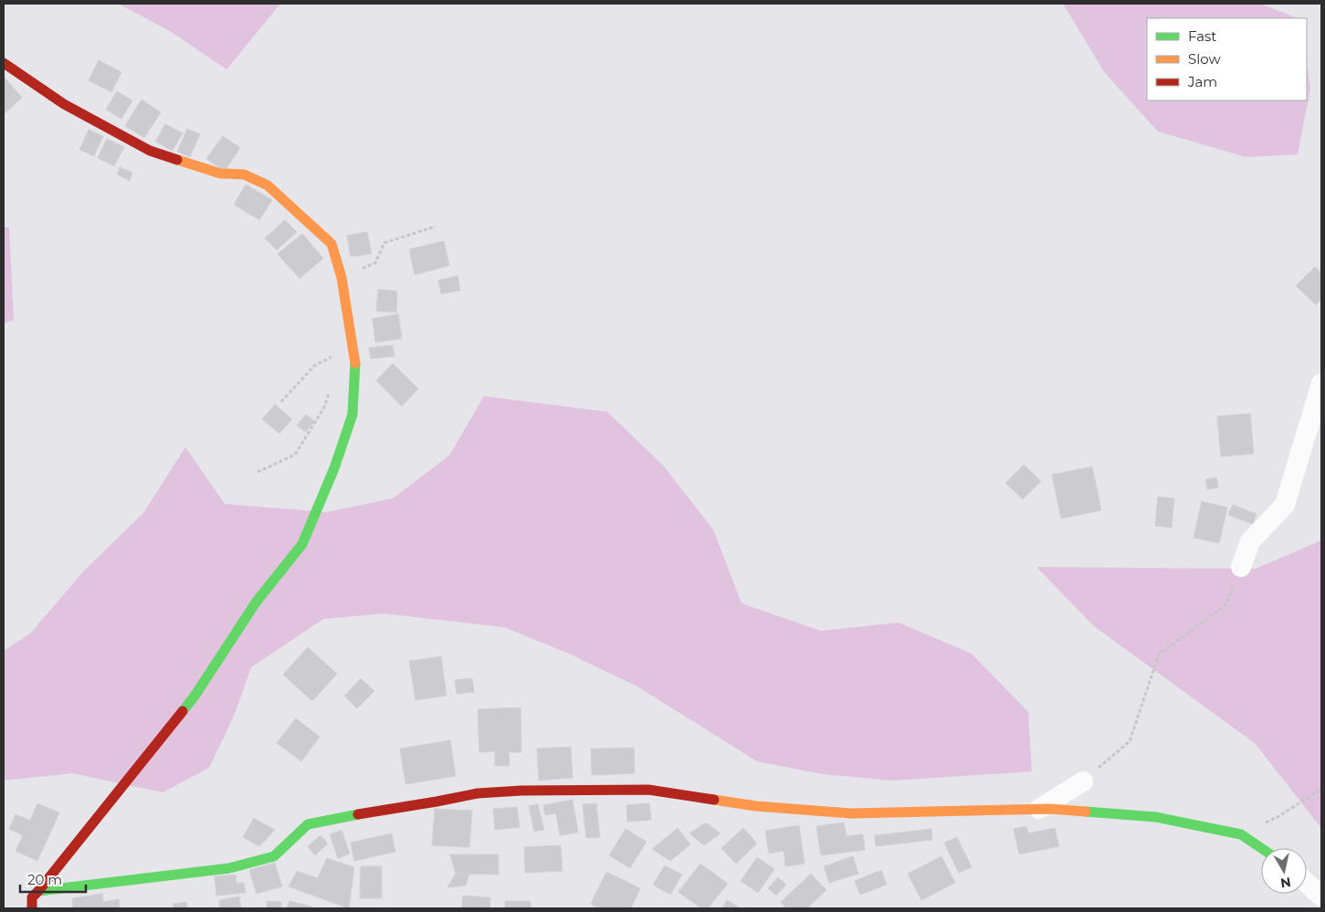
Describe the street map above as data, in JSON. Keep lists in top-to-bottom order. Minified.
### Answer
{"legend":["Fast","Slow","Jam"],"scale_bar":"20 m","north":"bottom"}
